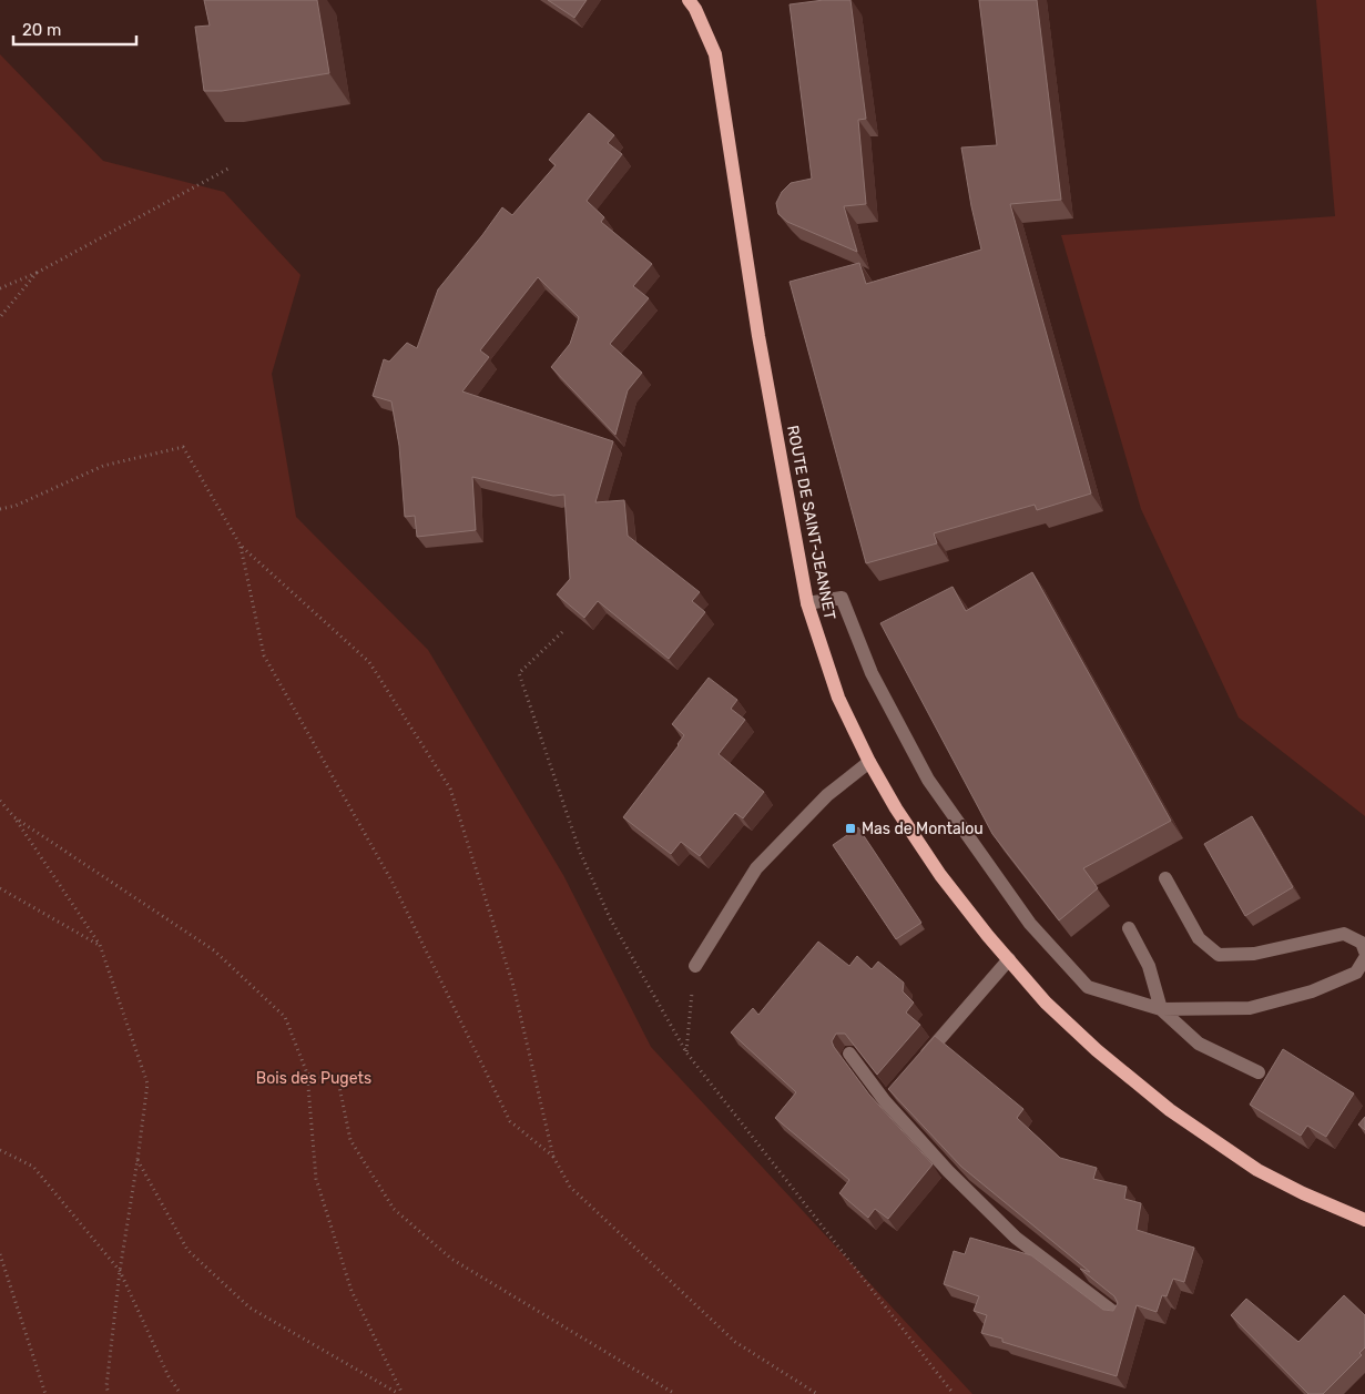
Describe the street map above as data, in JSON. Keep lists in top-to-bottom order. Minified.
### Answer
{"streets":{"main road":["ROUTE DE SAINT-JEANNET"]},"parks":["Bois des Pugets"],"places":{"transit":["Mas de Montalou"]},"scale_bar":"20 m"}
